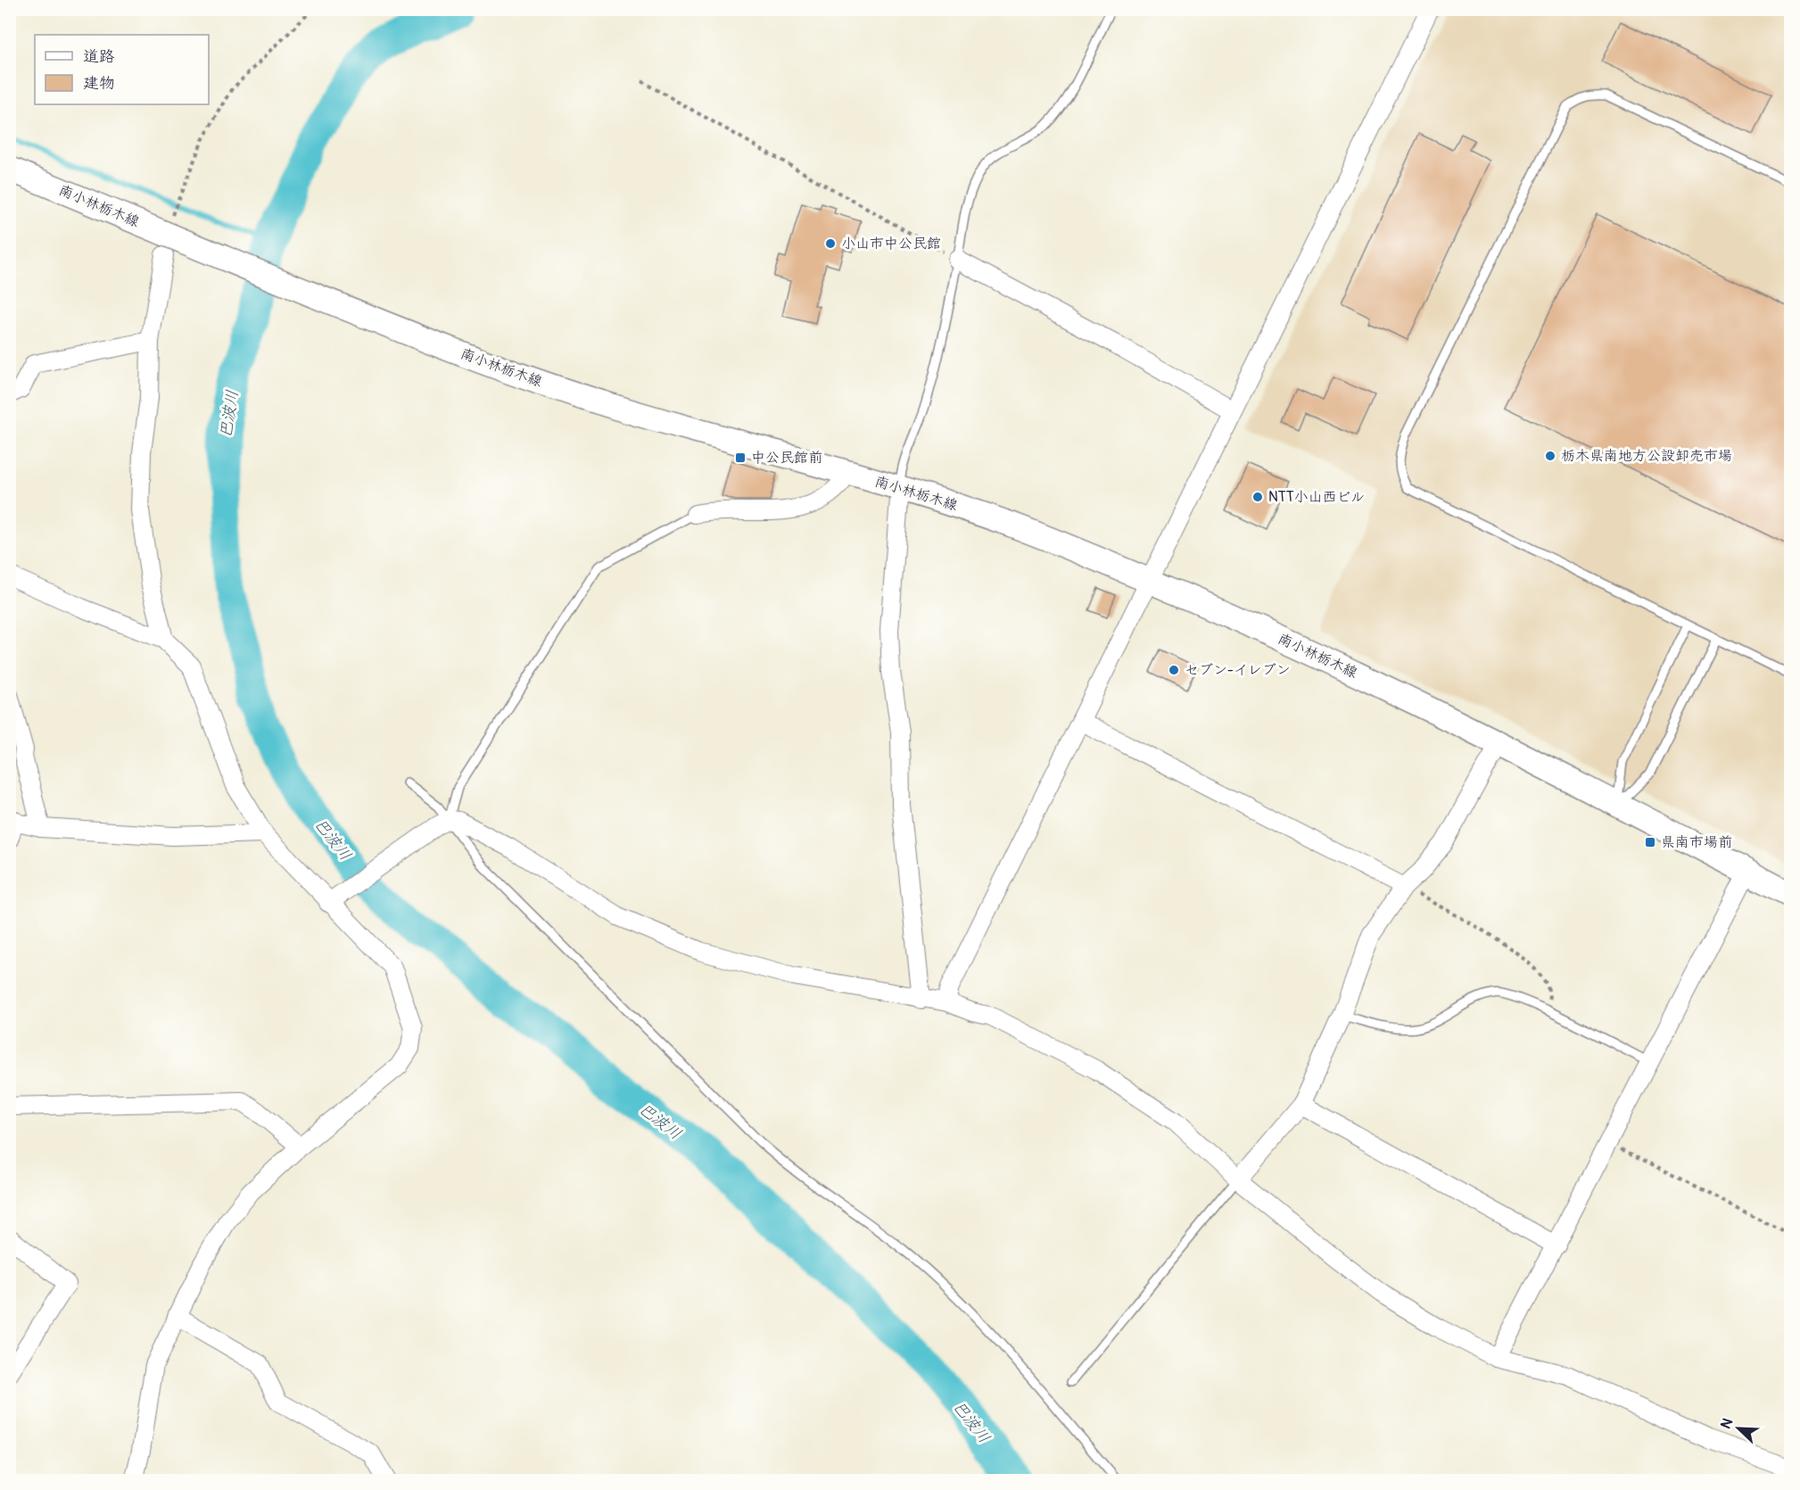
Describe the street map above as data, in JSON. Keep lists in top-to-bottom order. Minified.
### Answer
{"streets":{"main road":["南小林栃木線"]},"water":["巴波川"],"places":{"other":["小山市中公民館","栃木県南地方公設卸売市場","NTT小山西ビル","セブン-イレブン"],"transit":["中公民館前","県南市場前"]},"legend":["道路","建物"],"north":"top left"}
